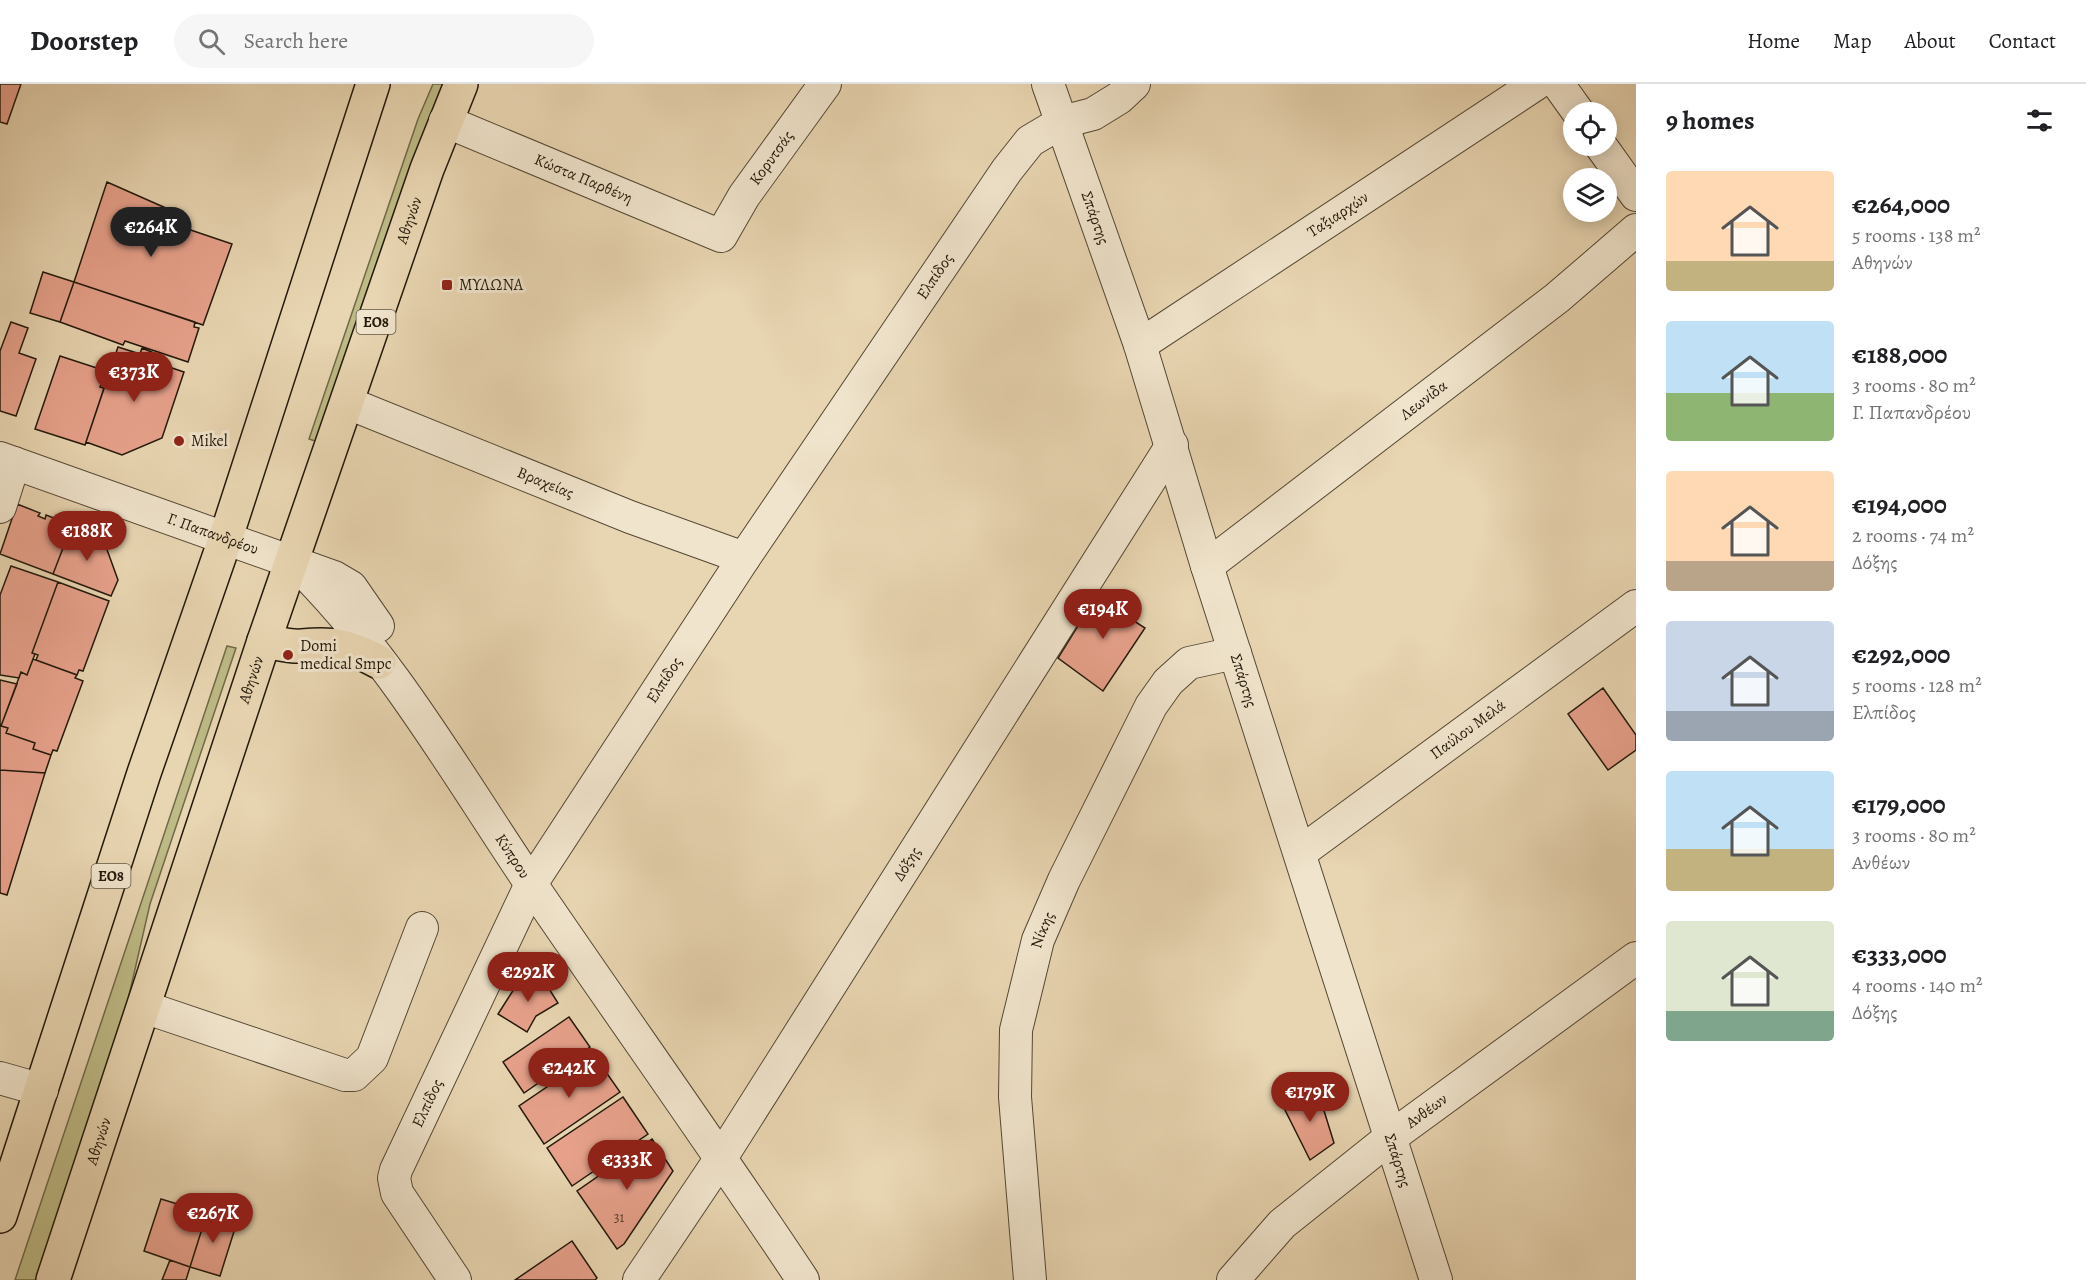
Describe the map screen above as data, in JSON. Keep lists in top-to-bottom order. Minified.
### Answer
{"streets":{"highway":["Αθηνών","ΕΟ8"],"street":["Κορυτσάς","Κώστα Παρθένη","Ταξιαρχών","Σπάρτης","Ελπίδος","Λεωνίδα","Βραχείας","Γ. Παπανδρέου","Παύλου Μελά","Κύπρου","Δόξης","Νίκης","Ανθέων"]},"crossings":[["Κορυτσάς","Κώστα Παρθένη"],["Κώστα Παρθένη","Αθηνών"],["Ταξιαρχών","Σπάρτης"],["Σπάρτης","Ελπίδος"],["Σπάρτης","Λεωνίδα"],["Σπάρτης","Παύλου Μελά"],["Σπάρτης","Δόξης"],["Σπάρτης","Νίκης"],["Σπάρτης","Ανθέων"],["Αθηνών","Βραχείας"],["Αθηνών","Γ. Παπανδρέου"],["Αθηνών","Κύπρου"],["Ελπίδος","Βραχείας"],["Ελπίδος","Κύπρου"],["ΕΟ8","Γ. Παπανδρέου"],["Γ. Παπανδρέου","Κύπρου"],["Κύπρου","Δόξης"]],"places":{"transit":["ΜΥΛΩΝΑ"],"other":["Mikel","Domi medical Smpc"]},"house_numbers":["31"],"page":{"header":"Doorstep","search":"Search here","nav":["Home","Map","About","Contact"],"heading":"9 homes","list":[{"name":"€264,000","note":"5 rooms · 138 m² · Αθηνών"},{"name":"€188,000","note":"3 rooms · 80 m² · Γ. Παπανδρέου"},{"name":"€194,000","note":"2 rooms · 74 m² · Δόξης"},{"name":"€292,000","note":"5 rooms · 128 m² · Ελπίδος"},{"name":"€179,000","note":"3 rooms · 80 m² · Ανθέων"},{"name":"€333,000","note":"4 rooms · 140 m² · Δόξης"}],"price":["€264K","€373K","€188K","€194K","€292K","€242K","€179K","€333K","€267K"]}}
